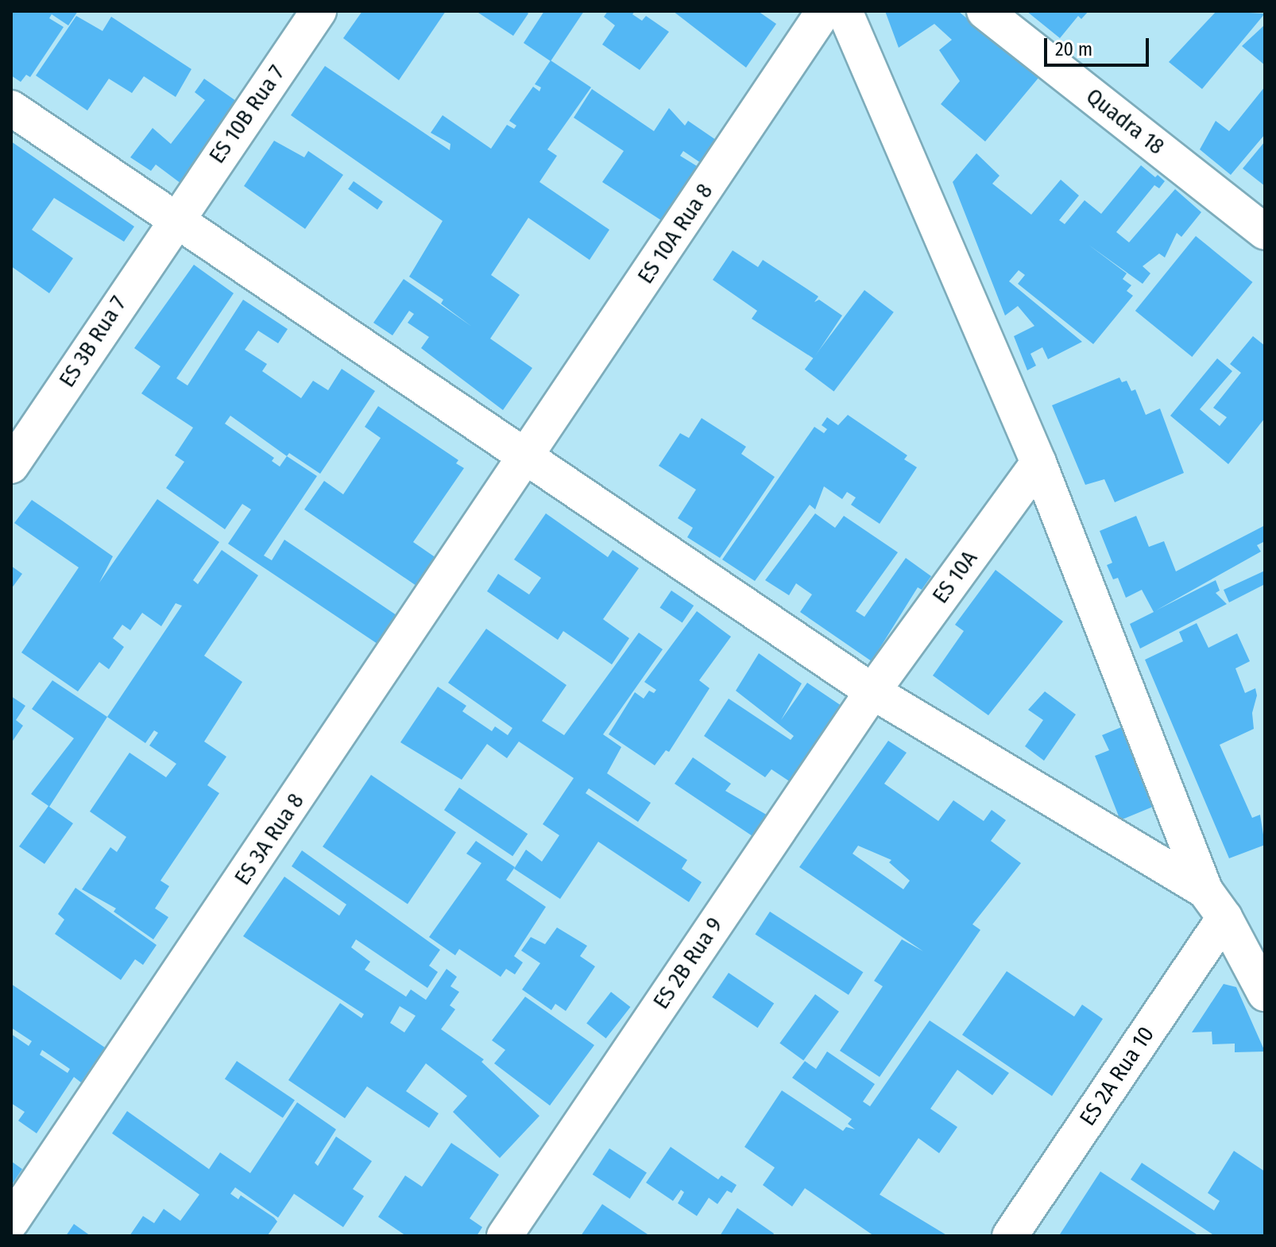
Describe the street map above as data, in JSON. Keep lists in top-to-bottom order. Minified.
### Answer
{"streets":{"street":["ES 10B Rua 7","Quadra 18","ES 10A Rua 8","ES 3B Rua 7","ES 10A","ES 3A Rua 8","ES 2B Rua 9","ES 2A Rua 10"]},"crossings":[["ES 10B Rua 7","ES 3B Rua 7"],["ES 10A Rua 8","ES 3A Rua 8"],["ES 10A","ES 2B Rua 9"]],"scale_bar":"20 m"}
